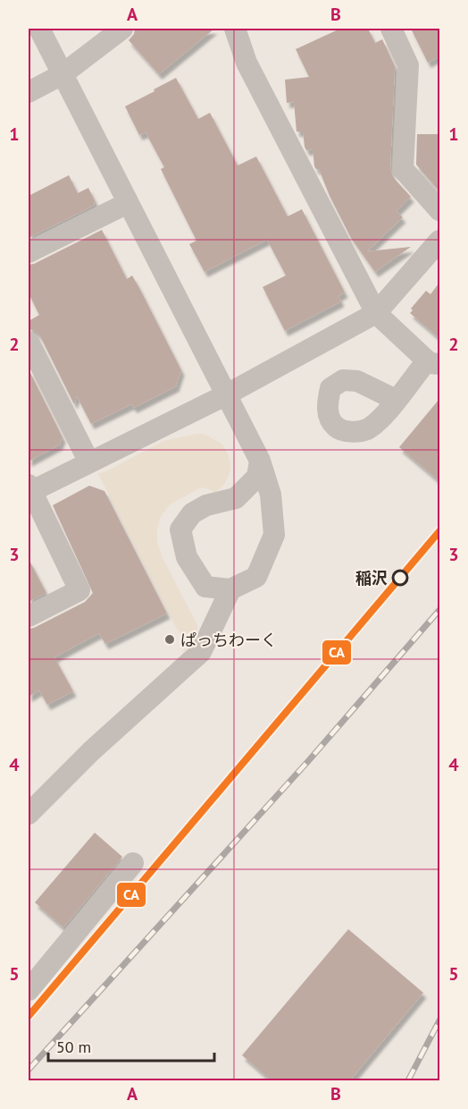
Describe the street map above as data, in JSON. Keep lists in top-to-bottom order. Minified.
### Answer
{"places":["稲沢","ぱっちわーく"],"lines":["transit line CA"],"scale_bar":"50 m","grid":{"columns":["A","B"],"rows":["1","2","3","4","5"]}}
